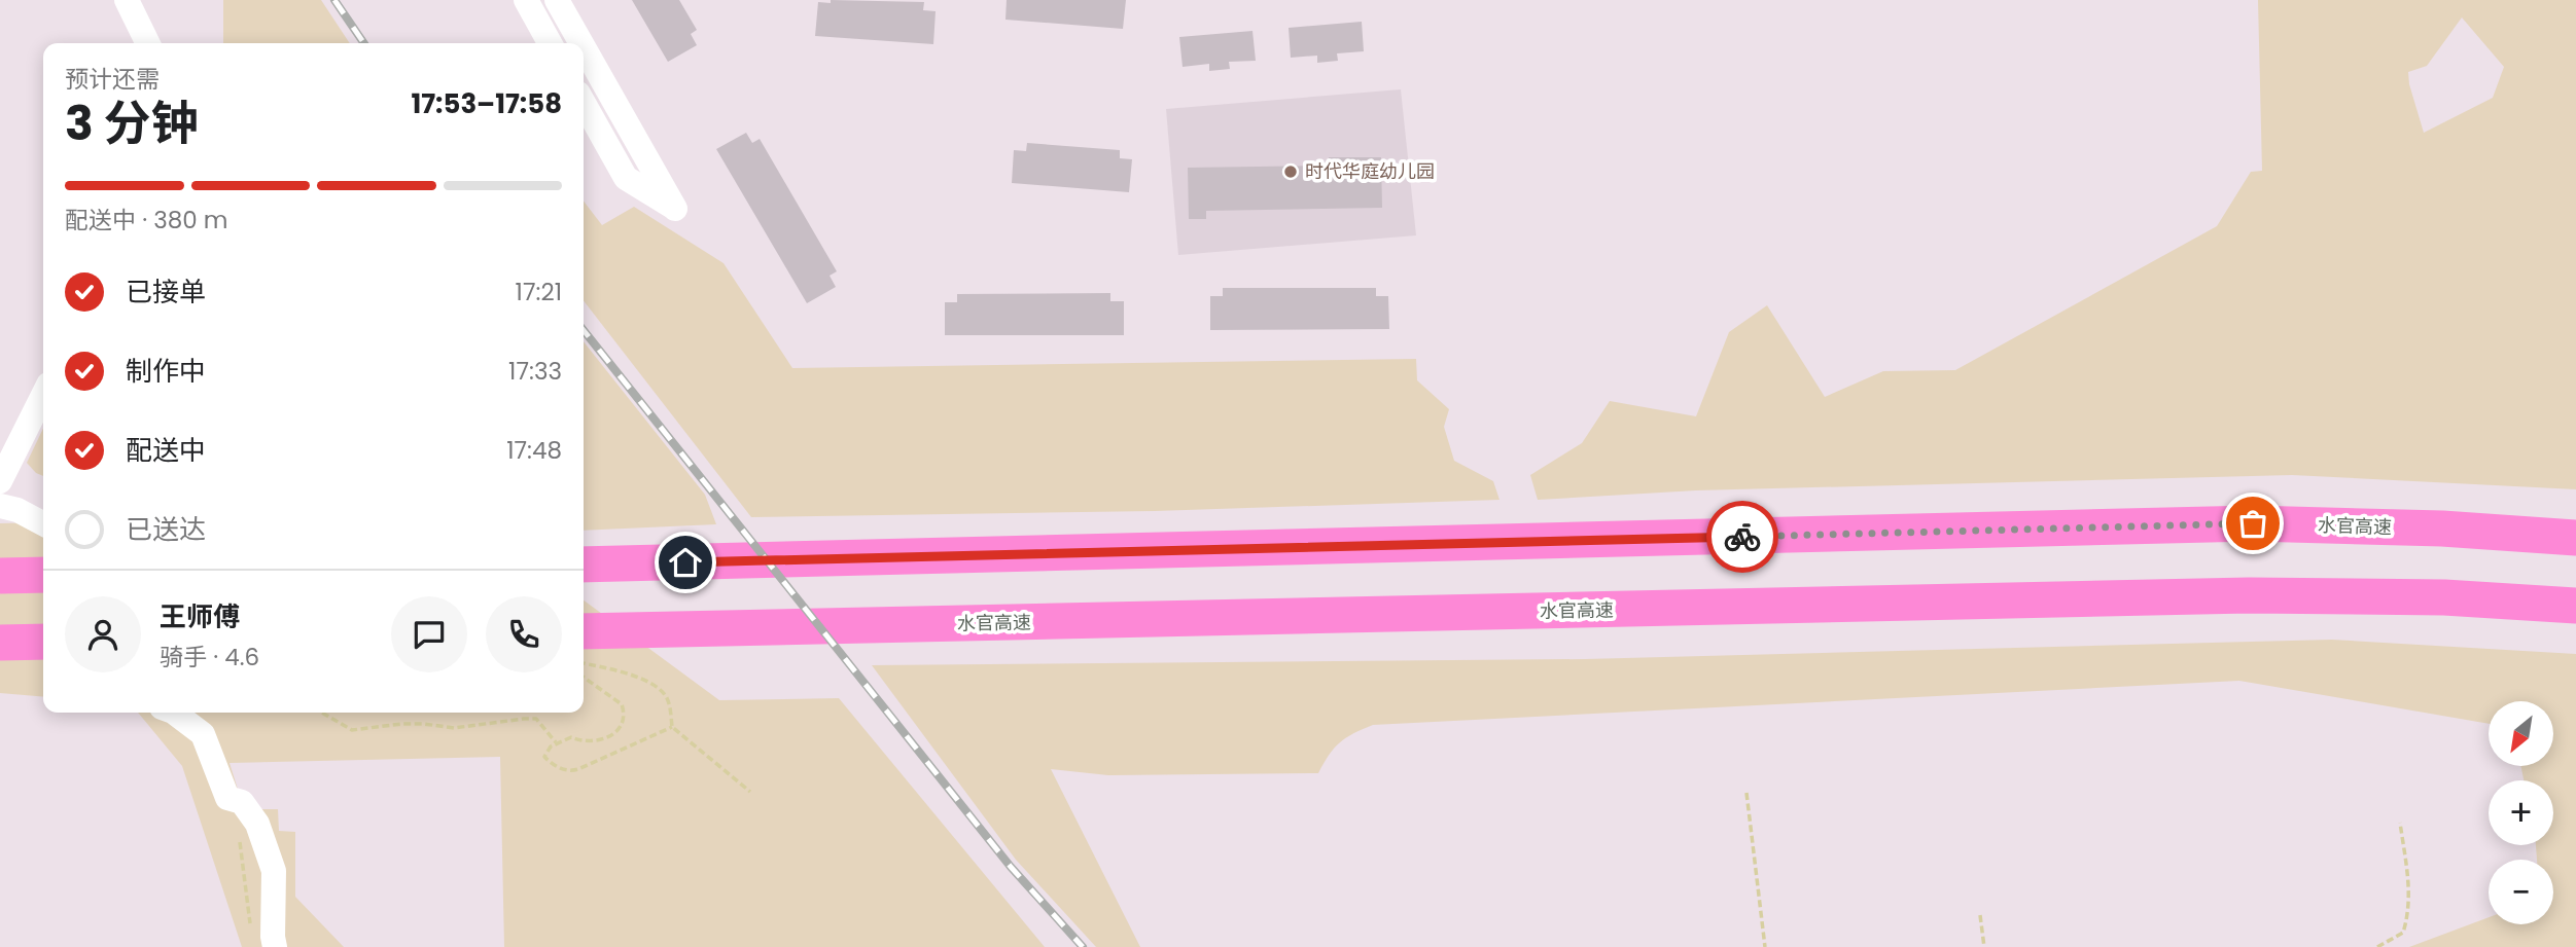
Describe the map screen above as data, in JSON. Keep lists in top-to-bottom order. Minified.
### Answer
{"streets":{"highway":["水官高速"]},"places":["时代华庭幼儿园"],"north":"bottom left","page":{"heading":["3 分钟","预计还需","17:53–17:58"],"panel":["王师傅","骑手 · 4.6"],"bar":"配送中 · 380 m","list":[["已接单","17:21"],["制作中","17:33"],["配送中","17:48"],"已送达"],"map_buttons":["+","−"]}}
